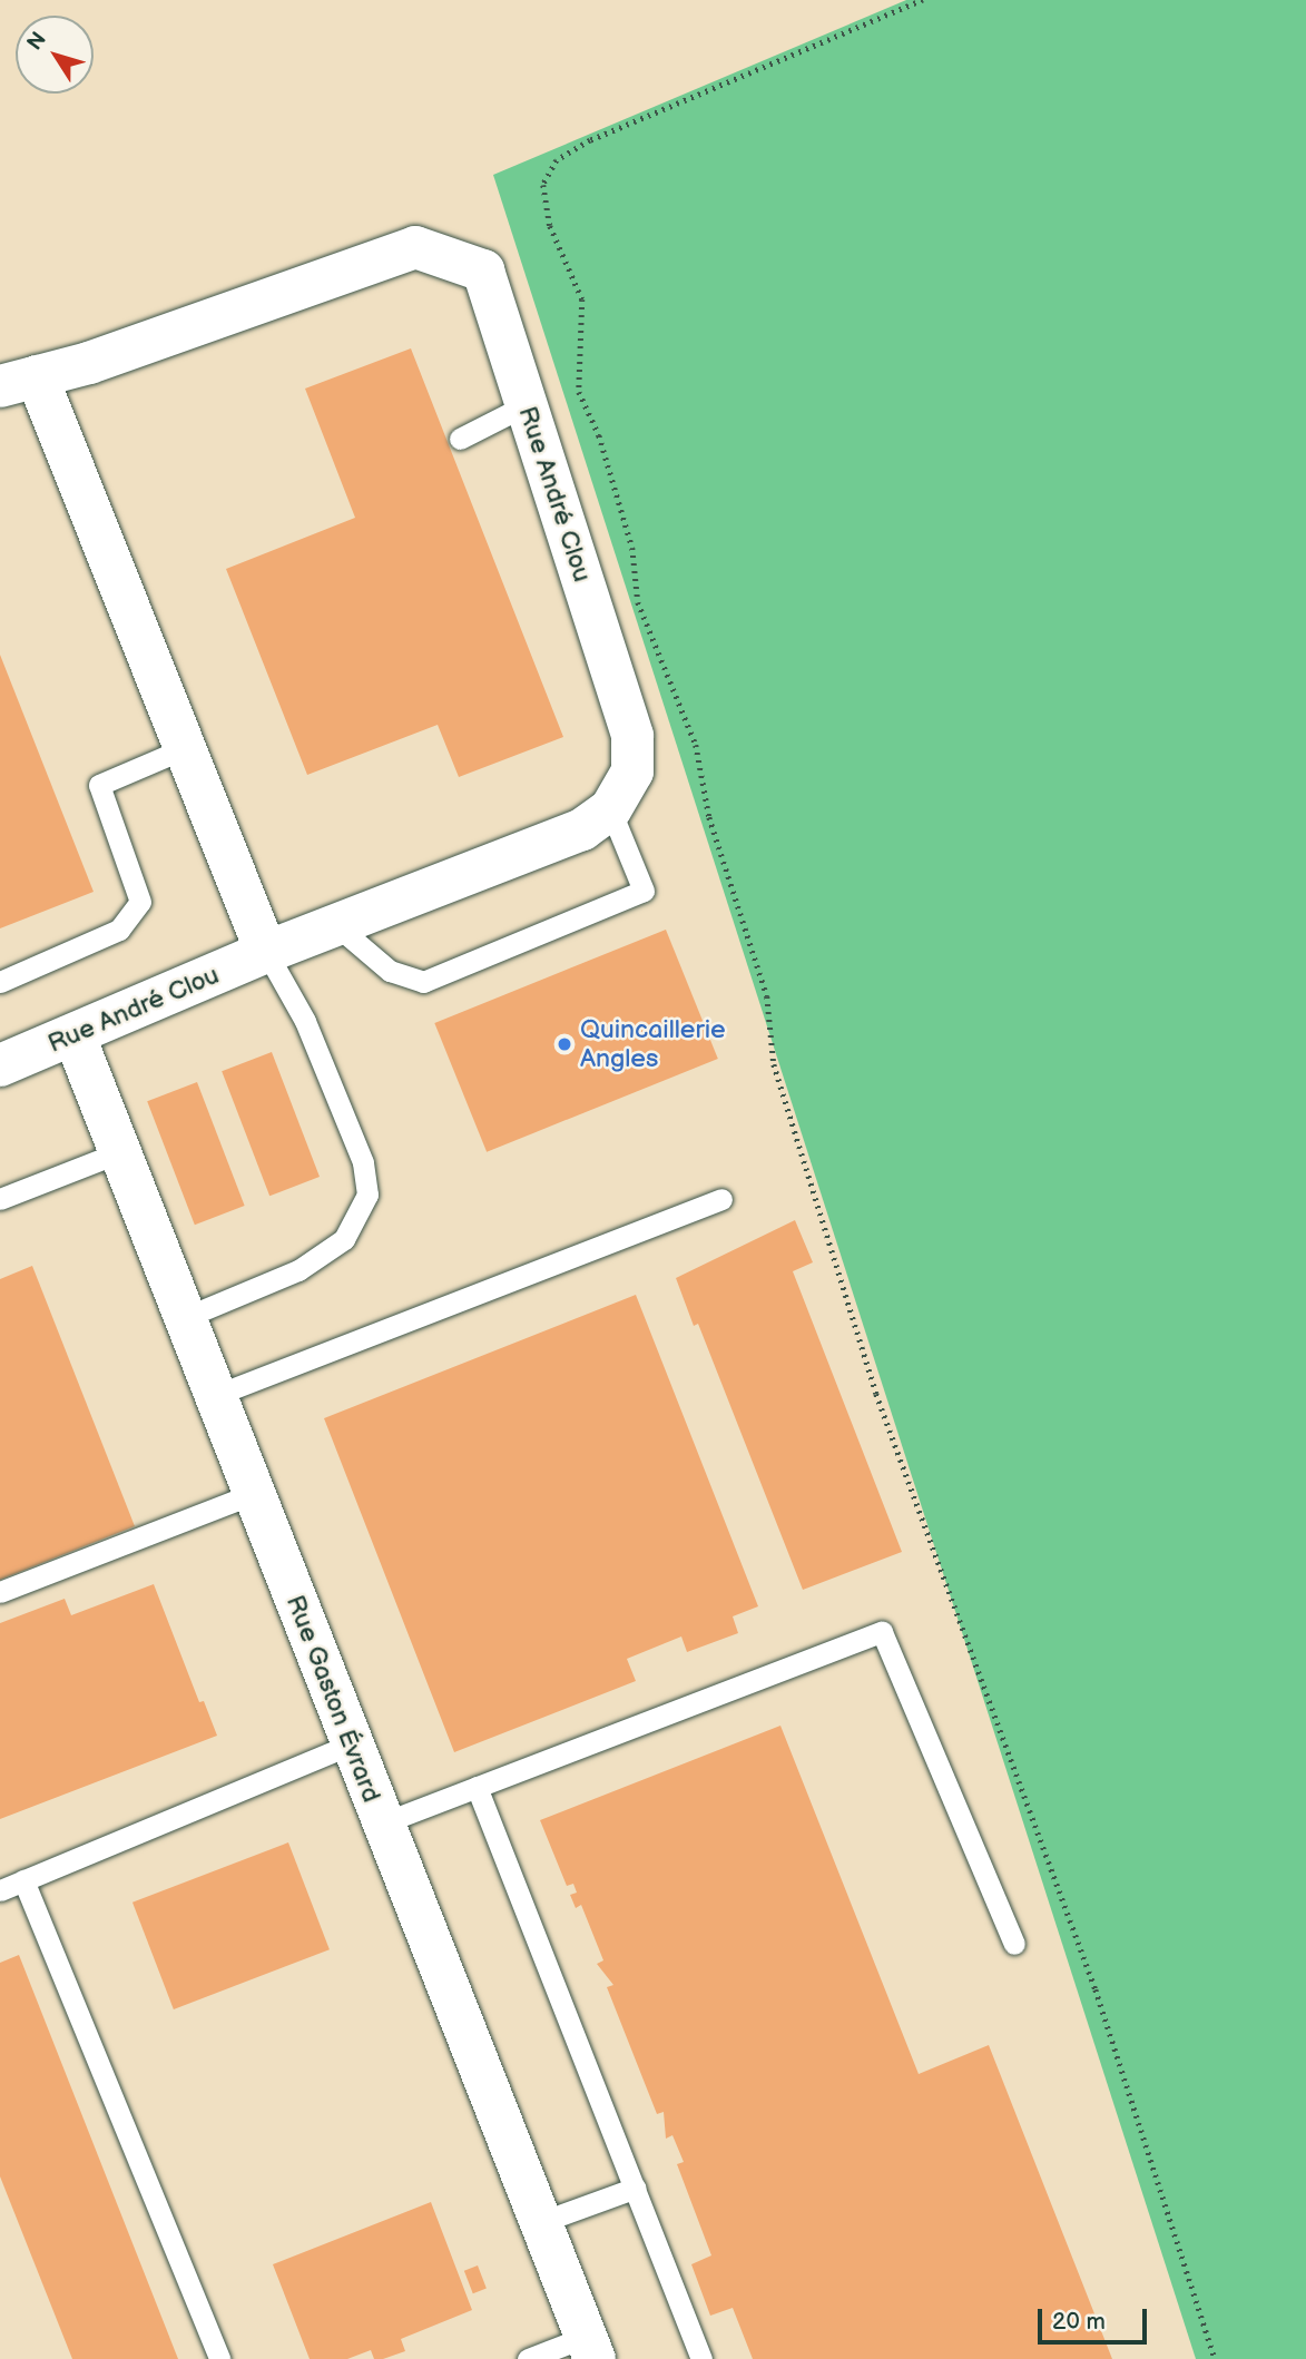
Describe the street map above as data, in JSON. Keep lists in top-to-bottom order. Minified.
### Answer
{"streets":{"street":["Rue André Clou","Rue Gaston Évrard"]},"crossings":[["Rue André Clou","Rue Gaston Évrard"]],"places":["Quincaillerie Angles"],"scale_bar":"20 m","north":"top left"}
